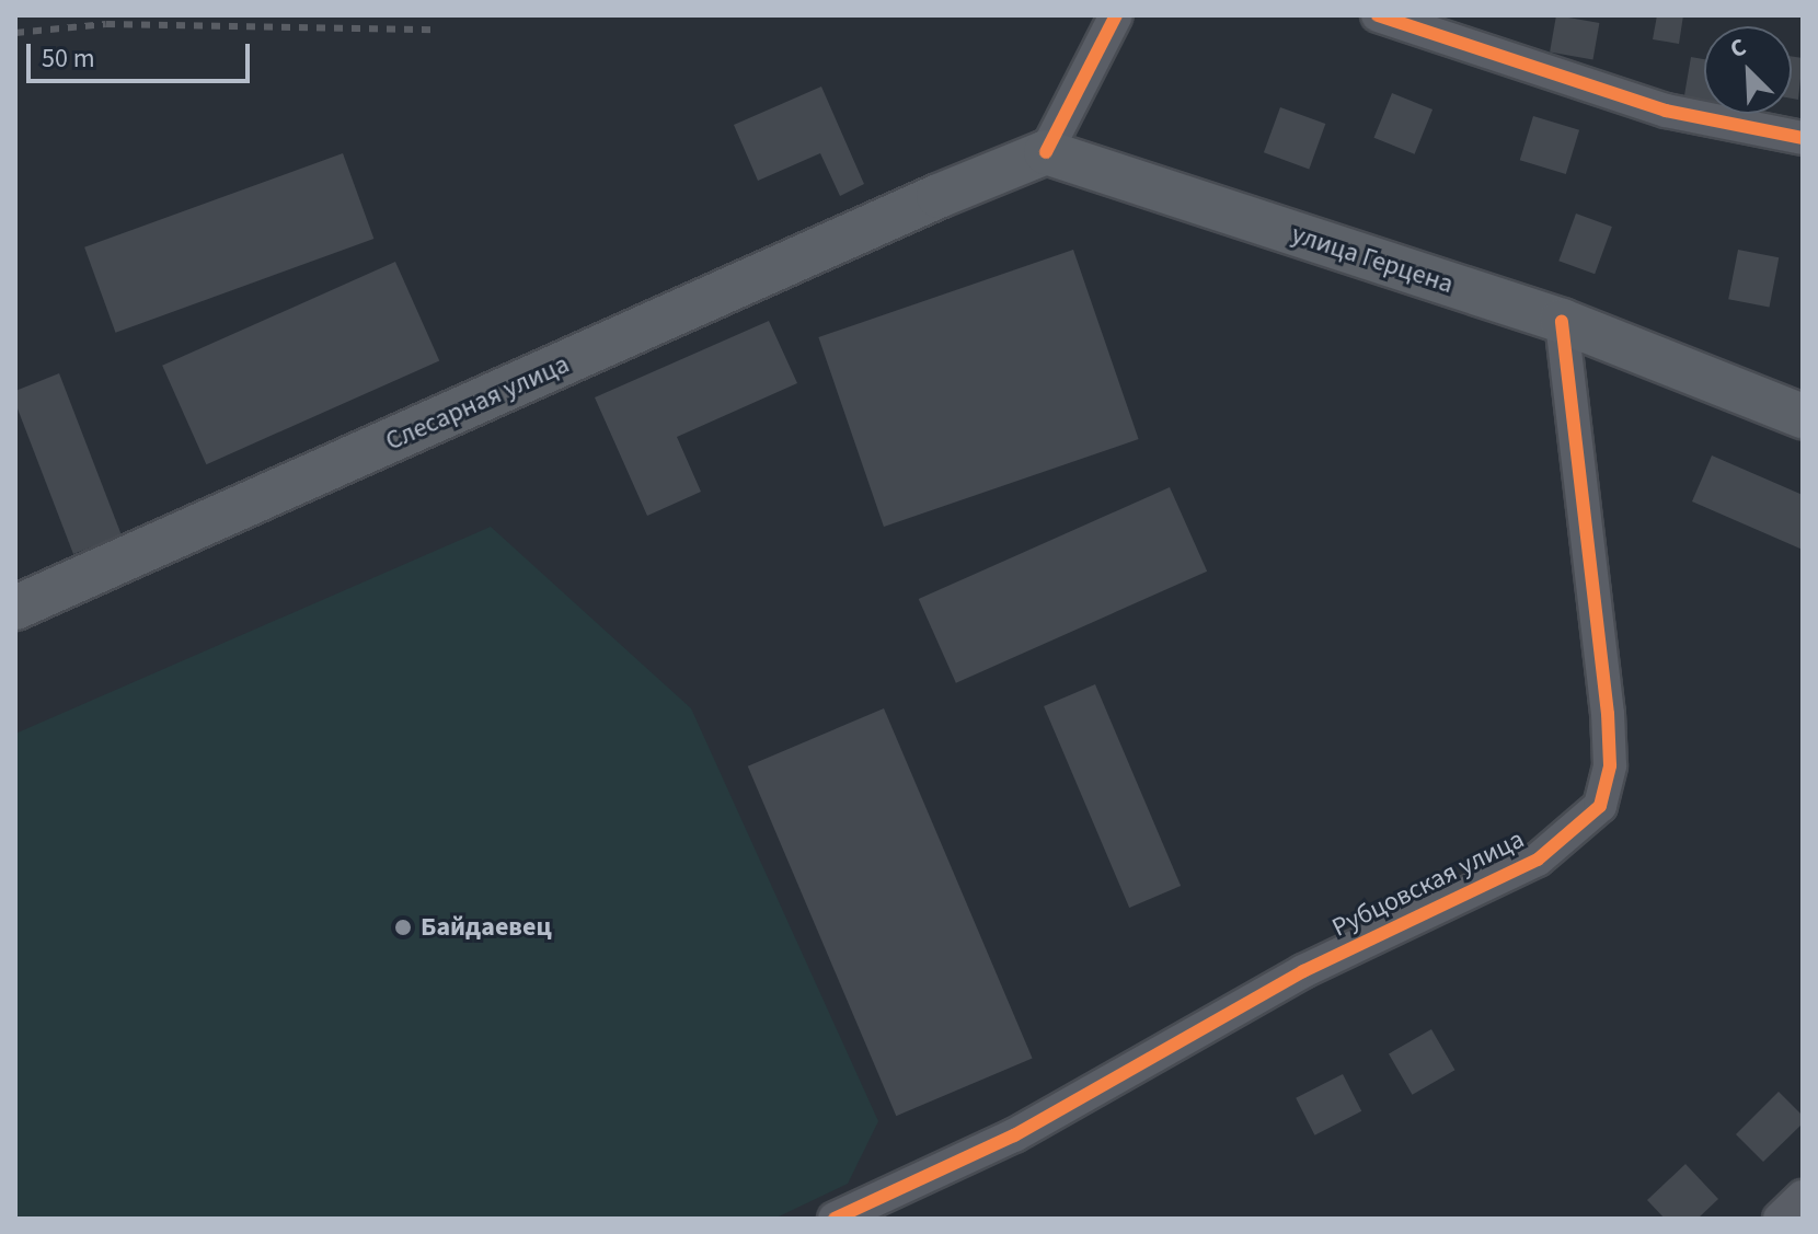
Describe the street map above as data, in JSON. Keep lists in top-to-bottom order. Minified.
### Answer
{"streets":{"main road":["улица Герцена","Слесарная улица"],"street":["Рубцовская улица"]},"crossings":[["улица Герцена","Слесарная улица"],["улица Герцена","Рубцовская улица"]],"places":["Байдаевец"],"scale_bar":"50 m","north":"top left"}
